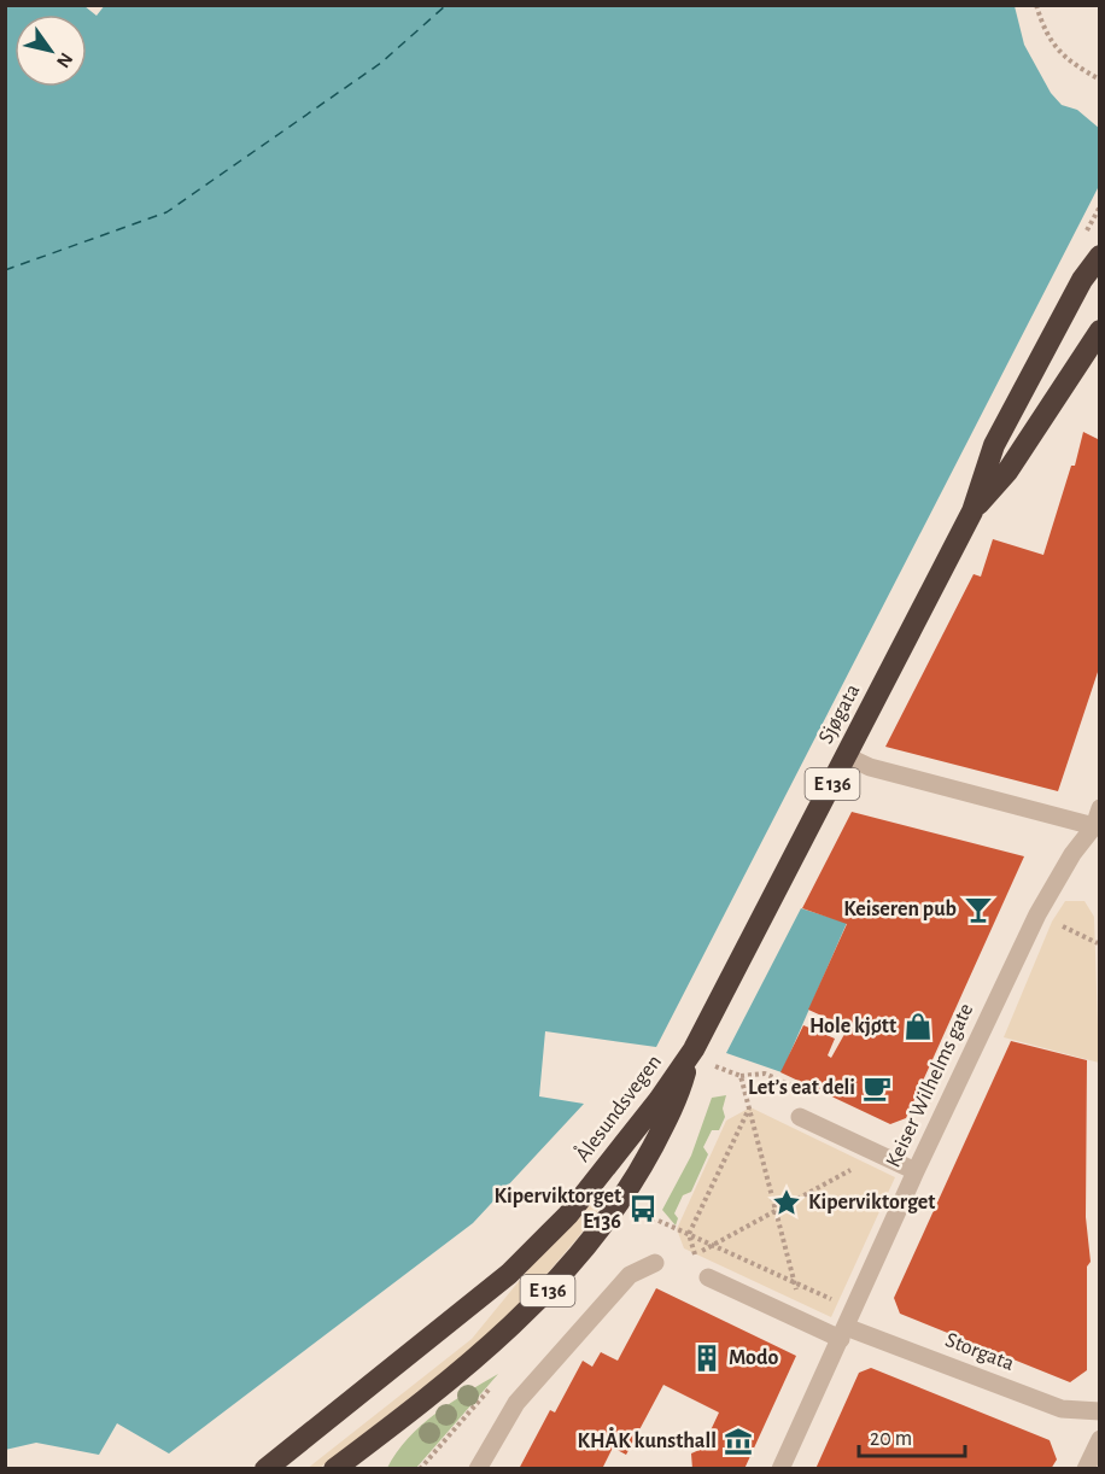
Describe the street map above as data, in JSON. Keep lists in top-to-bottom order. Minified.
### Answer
{"streets":{"highway":["Sjøgata","E 136","Ålesundsvegen"],"street":["Keiser Wilhelms gate","Storgata"]},"crossings":[["Sjøgata","Ålesundsvegen"],["Keiser Wilhelms gate","Storgata"]],"places":{"bar":["Keiseren pub"],"shop":["Hole kjøtt"],"cafe":["Let’s eat deli"],"place":["Kiperviktorget"],"bus stop":["Kiperviktorget E136"],"building":["Modo"],"museum":["KHÅK kunsthall"]},"scale_bar":"20 m","north":"bottom right"}
